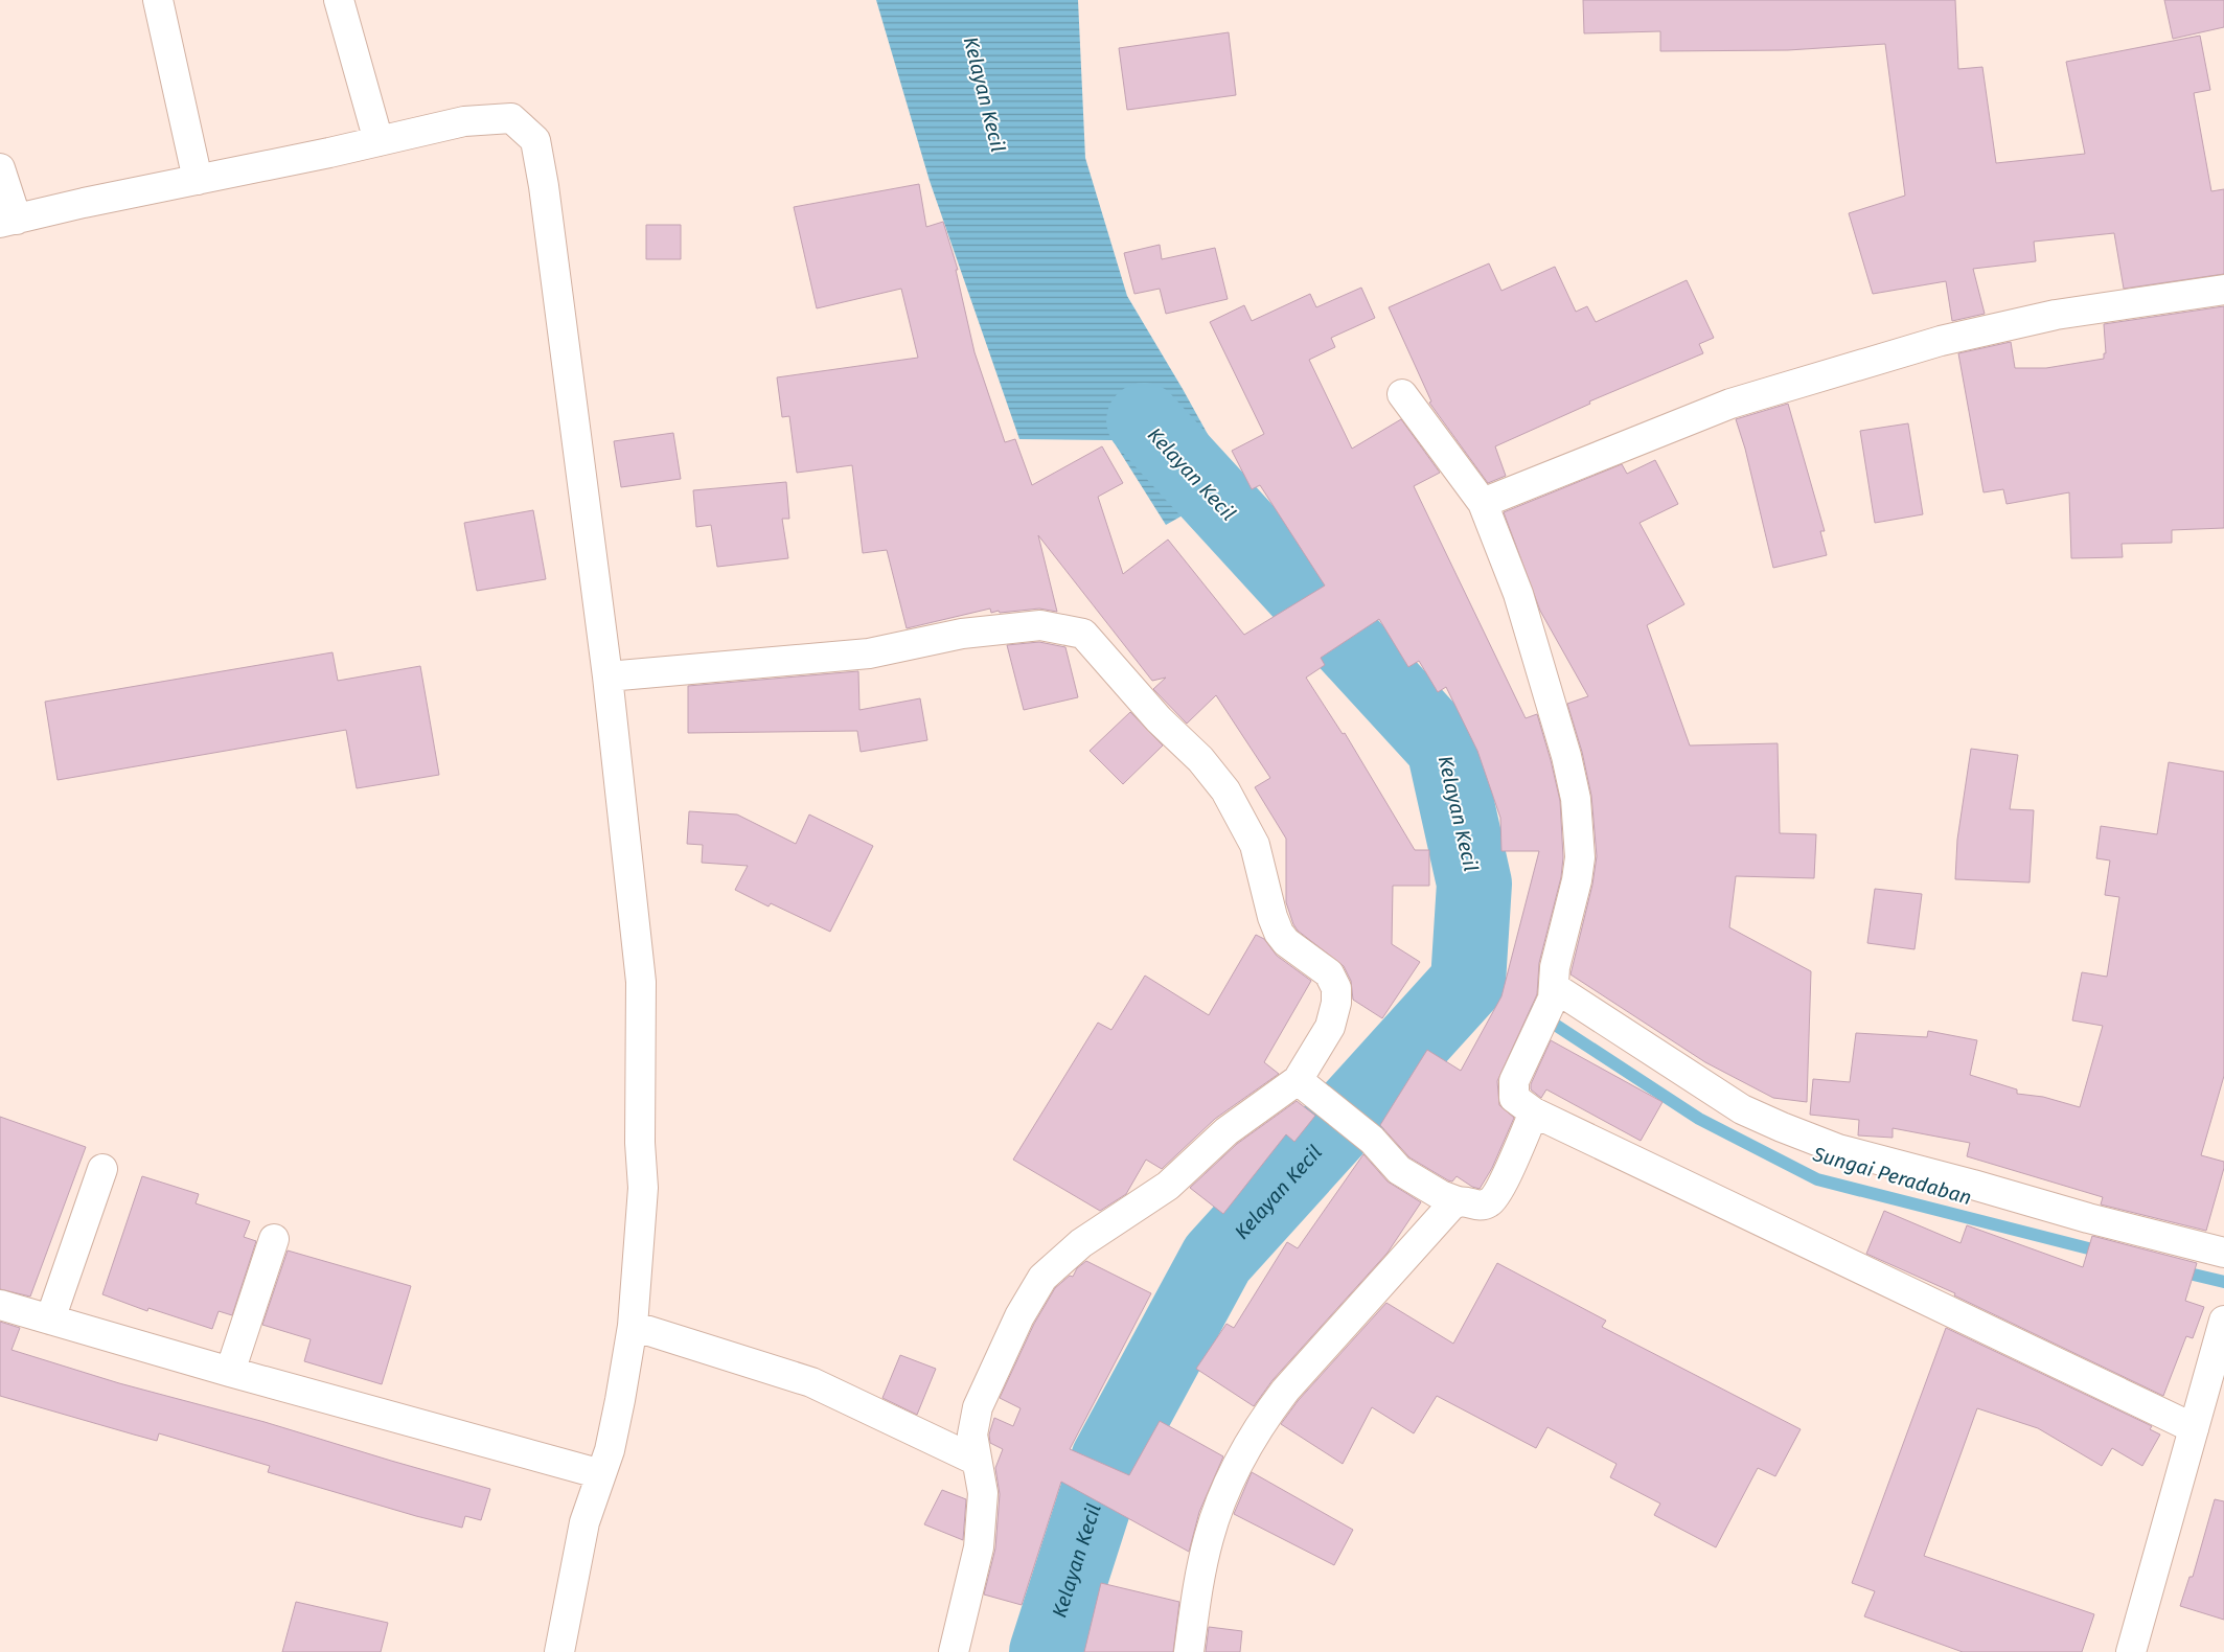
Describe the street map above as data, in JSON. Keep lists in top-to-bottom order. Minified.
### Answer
{"water":["Kelayan Kecil","Sungai Peradaban"]}
